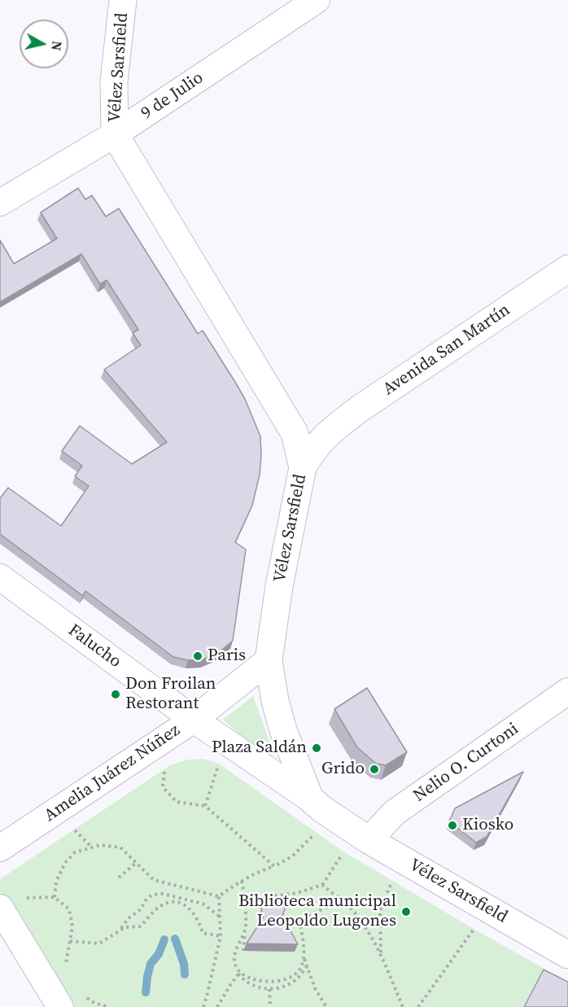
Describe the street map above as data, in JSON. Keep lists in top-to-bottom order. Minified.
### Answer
{"streets":{"main road":["Vélez Sarsfield","Avenida San Martín"],"street":["9 de Julio","Falucho","Nelio O. Curtoni","Amelia Juárez Núñez"]},"crossings":[["Vélez Sarsfield","9 de Julio"],["Vélez Sarsfield","Avenida San Martín"],["Vélez Sarsfield","Falucho"],["Vélez Sarsfield","Nelio O. Curtoni"],["Vélez Sarsfield","Amelia Juárez Núñez"],["Falucho","Amelia Juárez Núñez"]],"places":["Paris","Don Froilan Restorant","Plaza Saldán","Grido","Kiosko","Biblioteca municipal Leopoldo Lugones"],"north":"right"}
